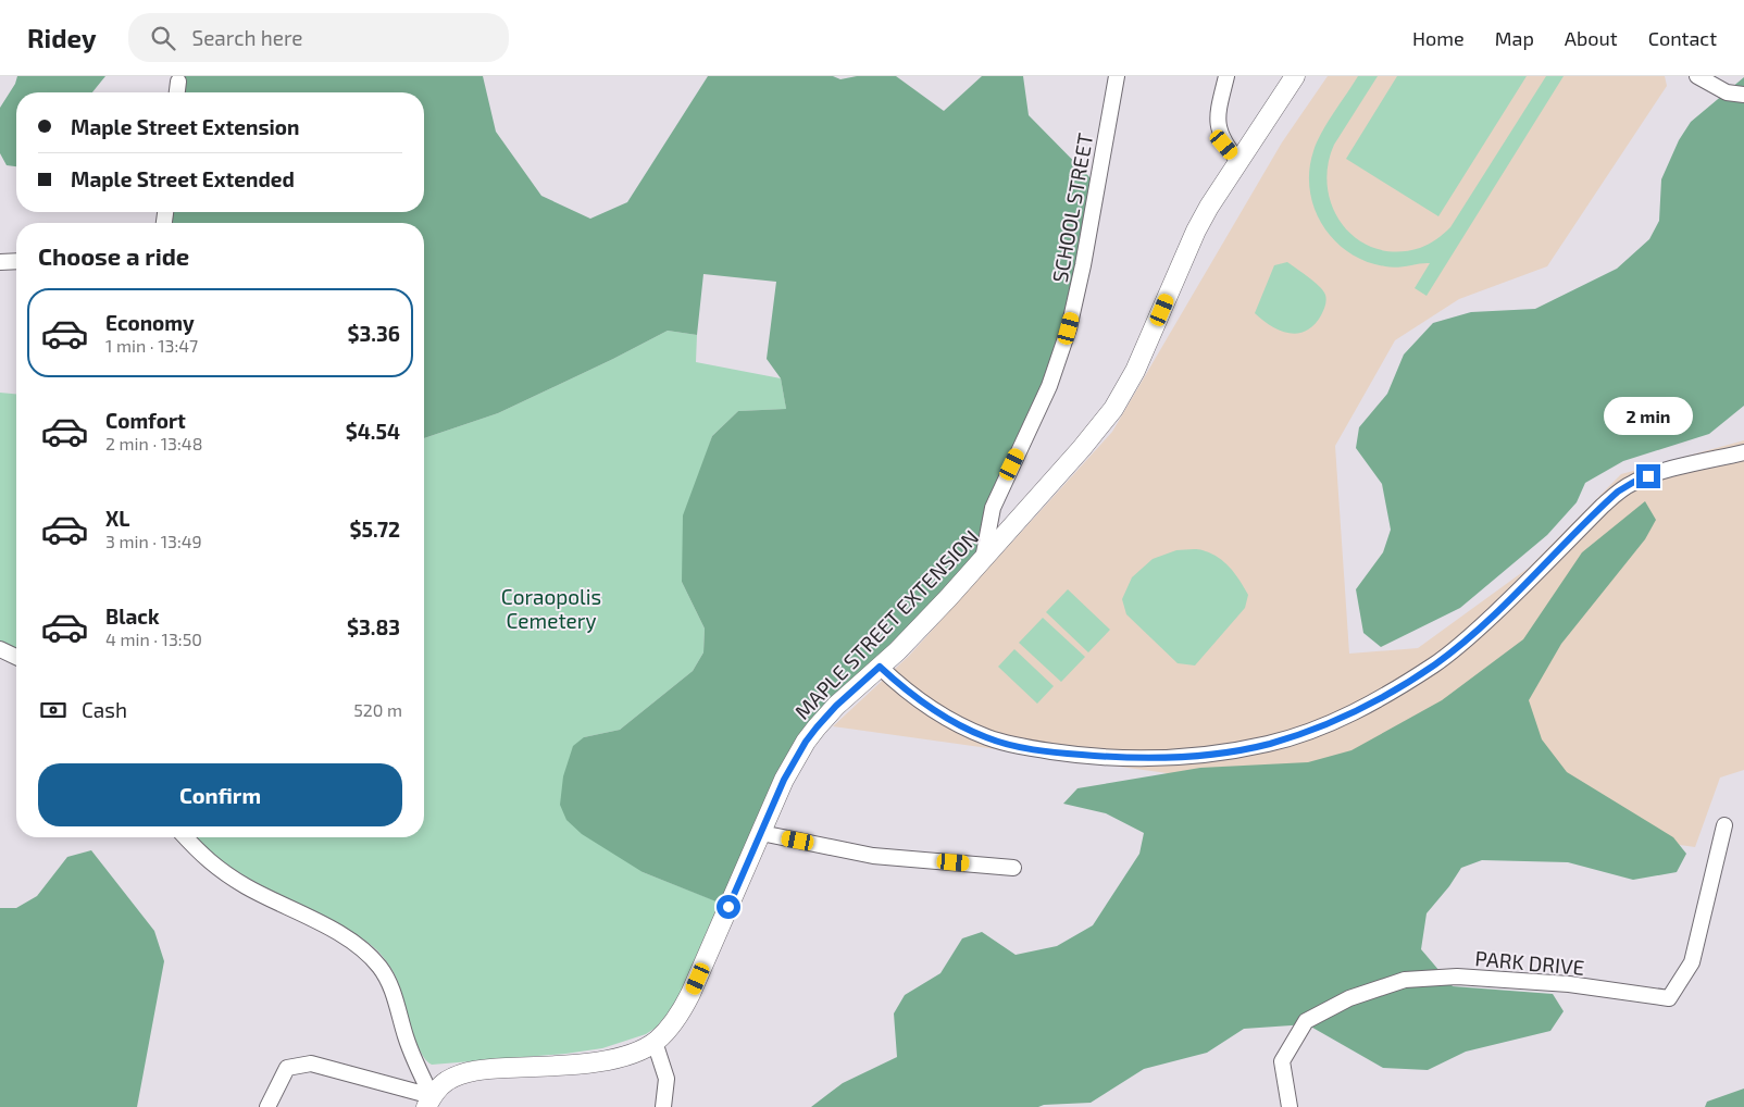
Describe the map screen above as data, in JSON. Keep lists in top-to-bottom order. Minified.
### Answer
{"streets":{"street":["SCHOOL STREET","MAPLE STREET EXTENSION","PARK DRIVE"]},"crossings":[["SCHOOL STREET","MAPLE STREET EXTENSION"]],"parks":["Coraopolis Cemetery"],"page":{"header":"Ridey","search":"Search here","nav":["Home","Map","About","Contact"],"banner":["Maple Street Extension","Maple Street Extended"],"heading":"Choose a ride","list":[{"name":"Economy","note":"1 min · 13:47","value":"$3.36"},{"name":"Comfort","note":"2 min · 13:48","value":"$4.54"},{"name":"XL","note":"3 min · 13:49","value":"$5.72"},{"name":"Black","note":"4 min · 13:50","value":"$3.83"}],"bubble":"2 min","pay":["Cash","520 m"],"buttons":"Confirm"}}
